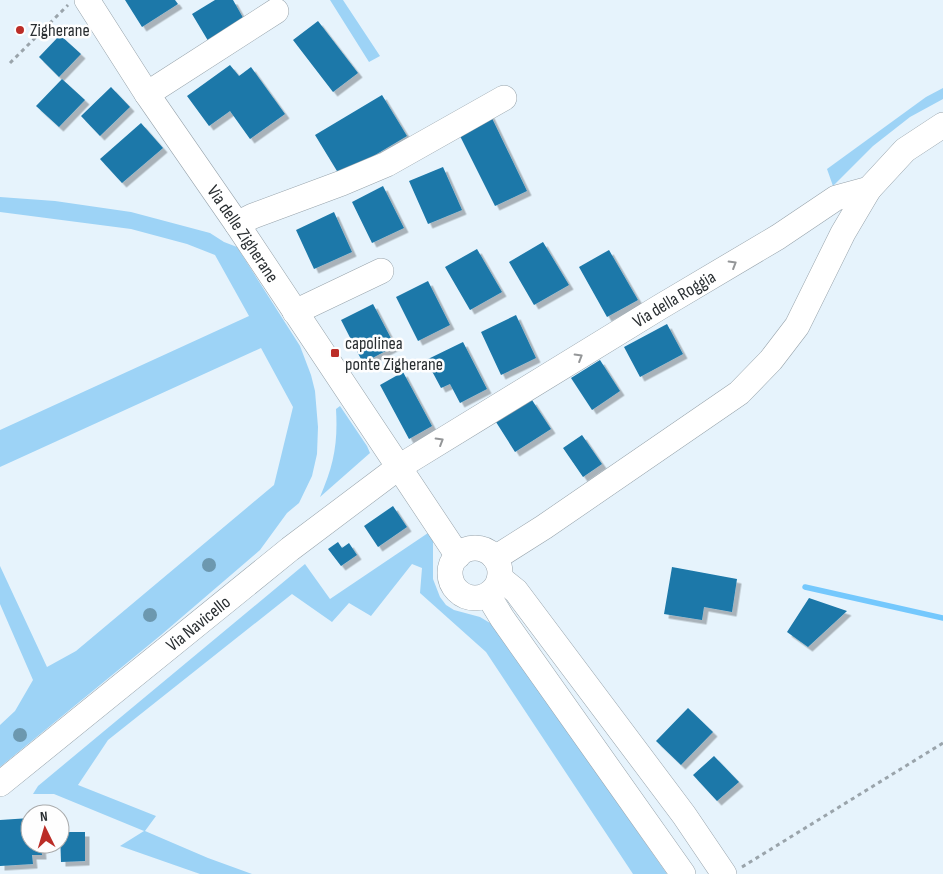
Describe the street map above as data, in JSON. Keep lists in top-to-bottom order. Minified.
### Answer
{"streets":{"street":["Via delle Zigherane","Via della Roggia","Via Navicello"]},"crossings":[["Via delle Zigherane","Via della Roggia"],["Via delle Zigherane","Via Navicello"],["Via della Roggia","Via Navicello"]],"places":{"other":["Zigherane"],"transit":["capolinea ponte Zigherane"]},"north":"top"}
